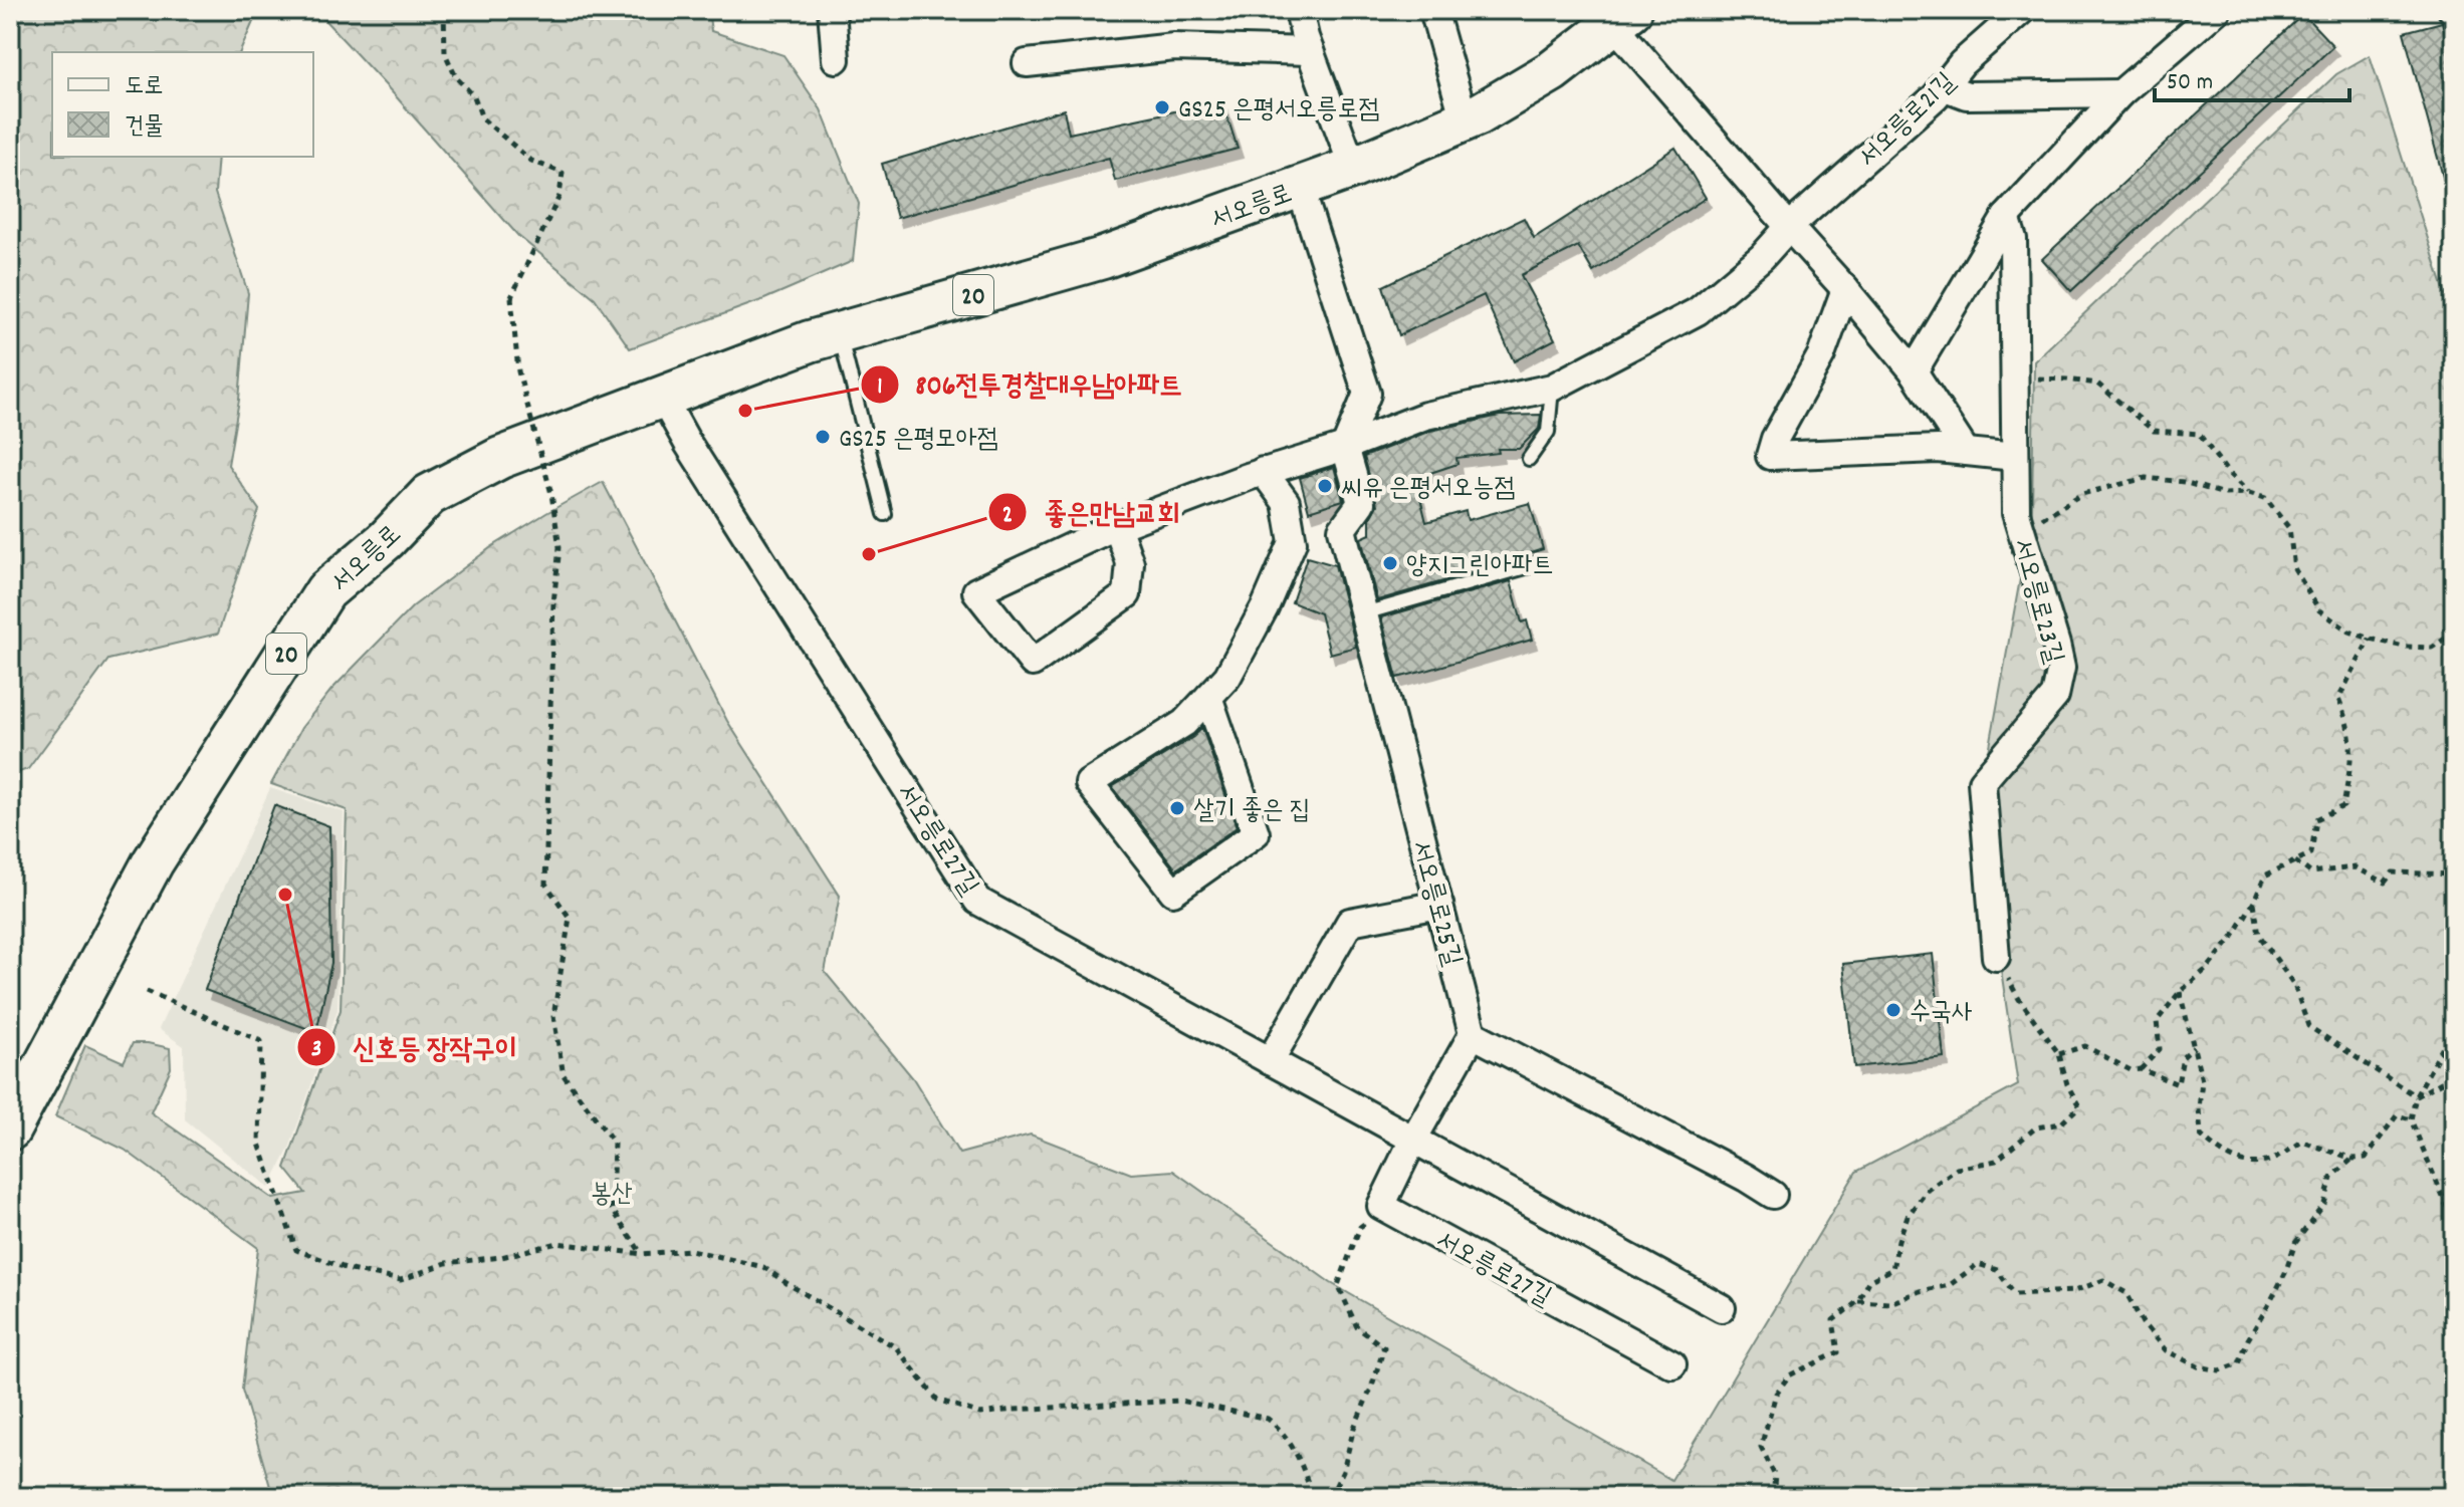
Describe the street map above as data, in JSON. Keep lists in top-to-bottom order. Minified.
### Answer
{"streets":{"main road":["서오릉로","20"],"street":["서오릉로21길","서오릉로23길","서오릉로27길","서오릉로25길"]},"crossings":[["서오릉로","서오릉로27길"]],"parks":["봉산"],"places":["GS25 은평서오릉로점","806전투경찰대우남아파트","GS25 은평모아점","씨유 은평서오능점","좋은만남교회","양지그린아파트","살기 좋은 집","신호등 장작구이","수국사"],"legend":["도로","건물"],"scale_bar":"50 m"}
